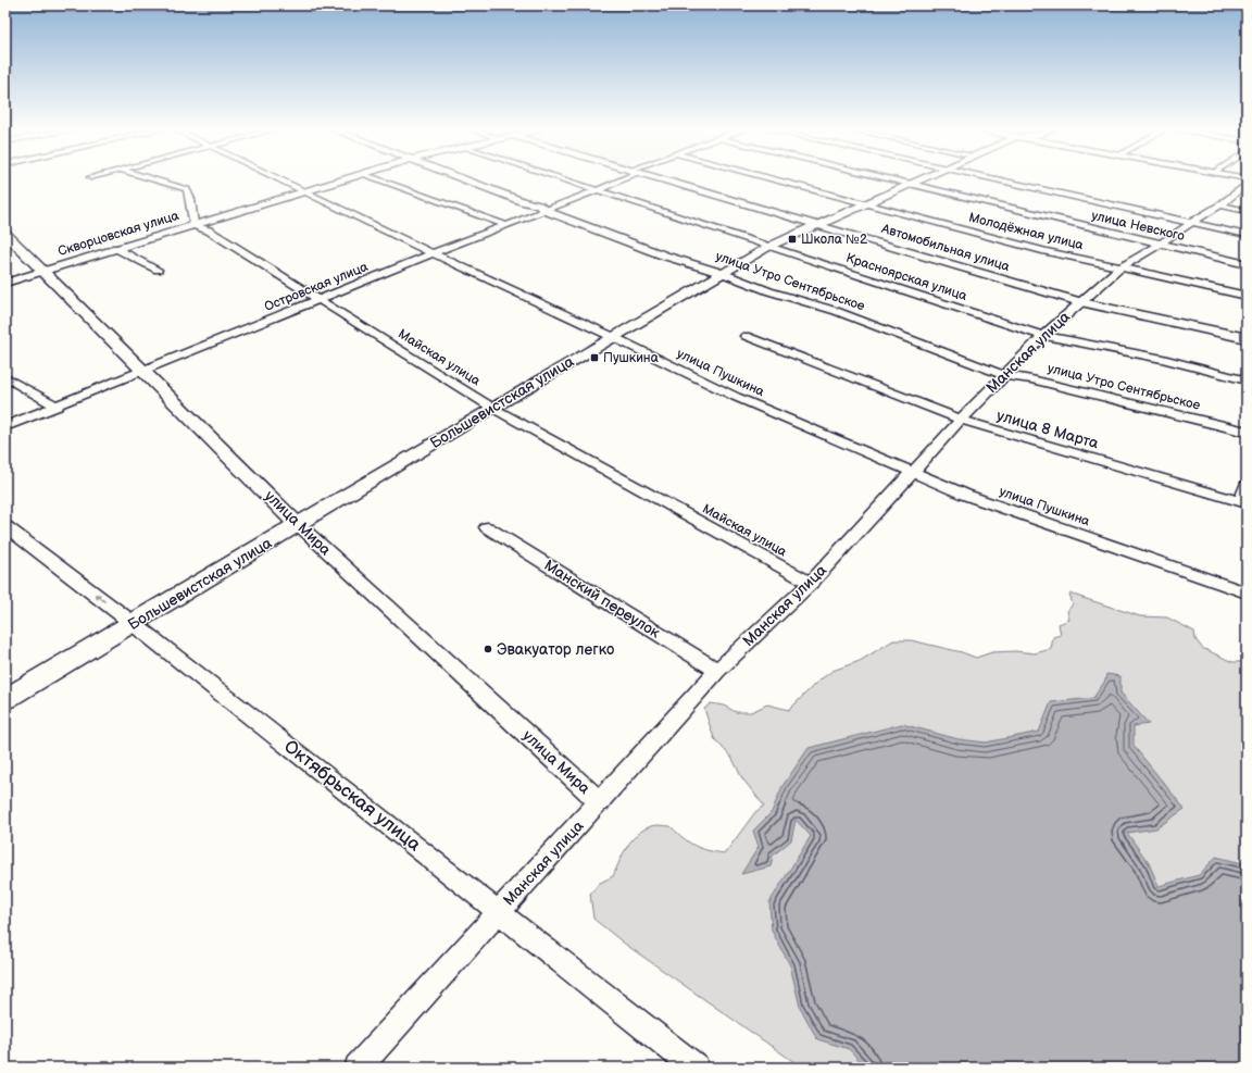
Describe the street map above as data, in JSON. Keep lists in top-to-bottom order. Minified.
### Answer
{"streets":{"main road":["Большевистская улица","улица Мира"],"street":["улица Невского","Молодёжная улица","Скворцовская улица","Автомобильная улица","Красноярская улица","улица Утро Сентябрьское","Островская улица","Манская улица","Майская улица","улица Пушкина","улица 8 Марта","Манский переулок","Октябрьская улица"]},"crossings":[["улица Невского","Манская улица"],["улица Невского","Большевистская улица"],["Молодёжная улица","Манская улица"],["Молодёжная улица","Большевистская улица"],["Скворцовская улица","Майская улица"],["Скворцовская улица","улица Пушкина"],["Скворцовская улица","улица Мира"],["Автомобильная улица","Манская улица"],["Автомобильная улица","Большевистская улица"],["Красноярская улица","Островская улица"],["Красноярская улица","Манская улица"],["Красноярская улица","Большевистская улица"],["улица Утро Сентябрьское","Островская улица"],["улица Утро Сентябрьское","Манская улица"],["улица Утро Сентябрьское","Большевистская улица"],["Островская улица","Майская улица"],["Островская улица","улица Пушкина"],["Островская улица","улица Мира"],["Манская улица","Майская улица"],["Манская улица","улица Пушкина"],["Манская улица","улица 8 Марта"],["Манская улица","улица Мира"],["Манская улица","Манский переулок"],["Манская улица","Октябрьская улица"],["Майская улица","Большевистская улица"],["улица Пушкина","Большевистская улица"],["Большевистская улица","улица Мира"],["Большевистская улица","Октябрьская улица"]],"places":{"transit":["Школа №2","Пушкина"],"other":["Эвакуатор легко"]}}
